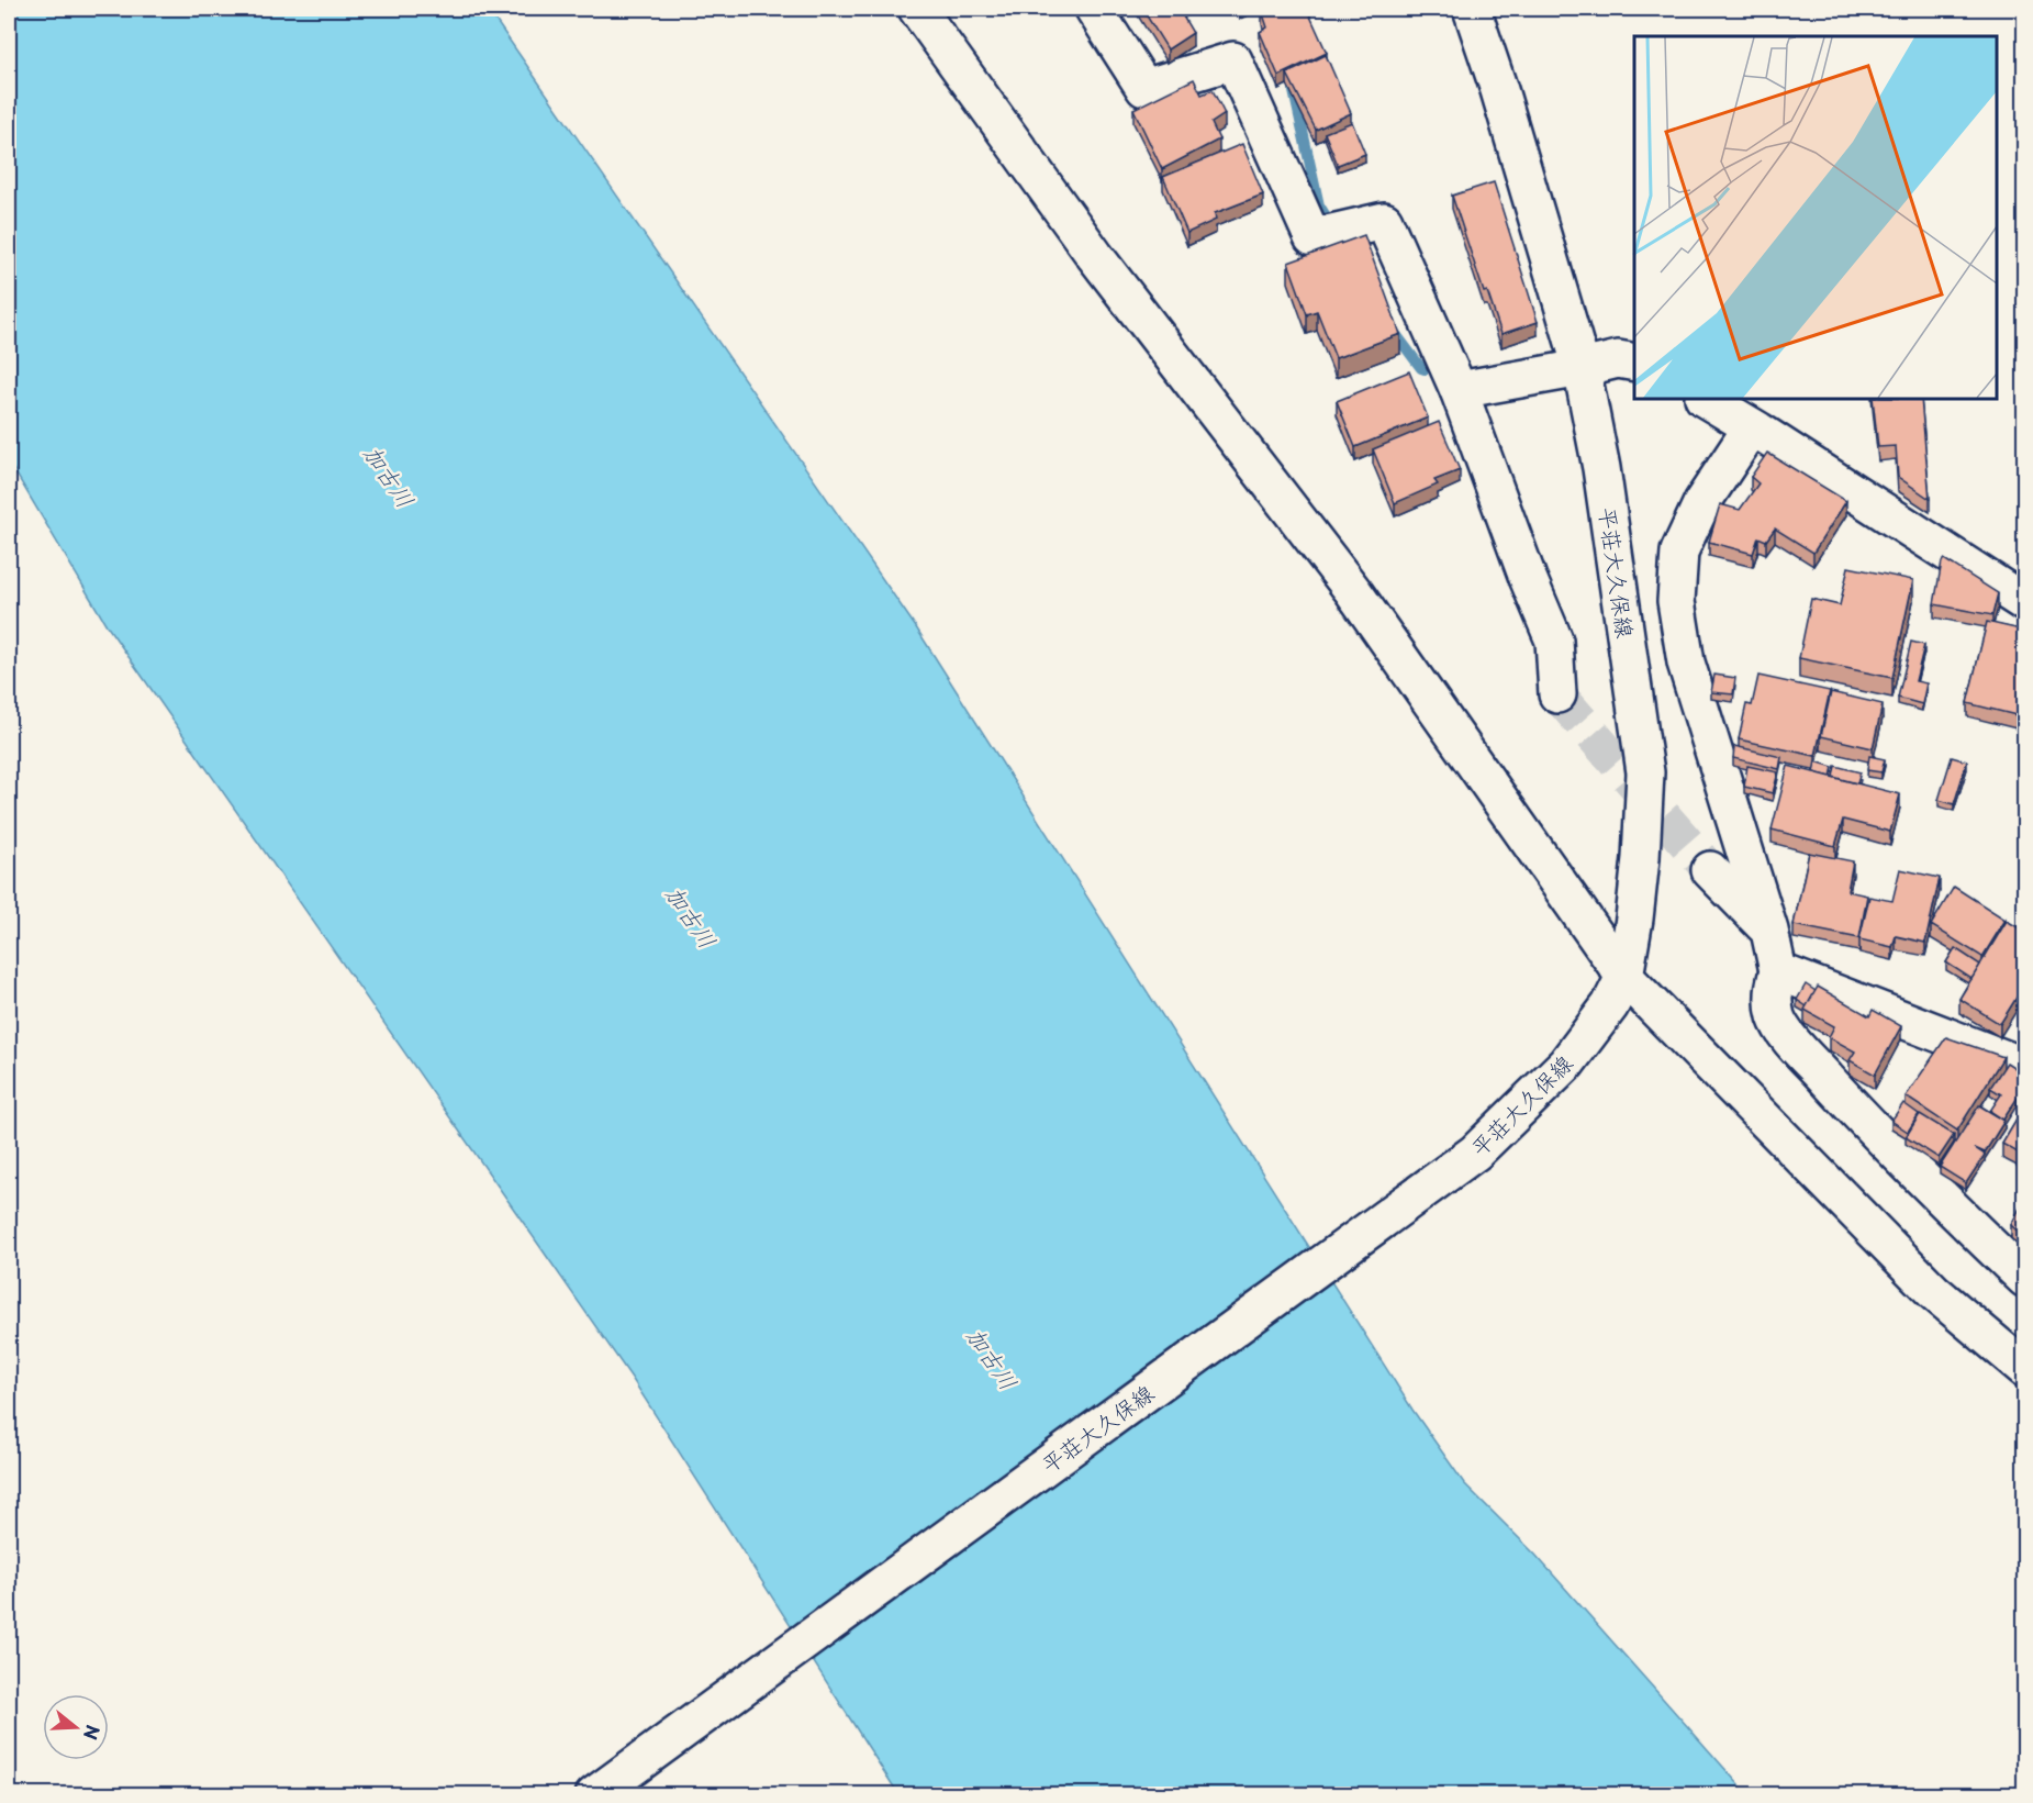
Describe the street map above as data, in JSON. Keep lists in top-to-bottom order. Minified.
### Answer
{"streets":{"street":["平荘大久保線"]},"water":["加古川"],"north":"right"}
